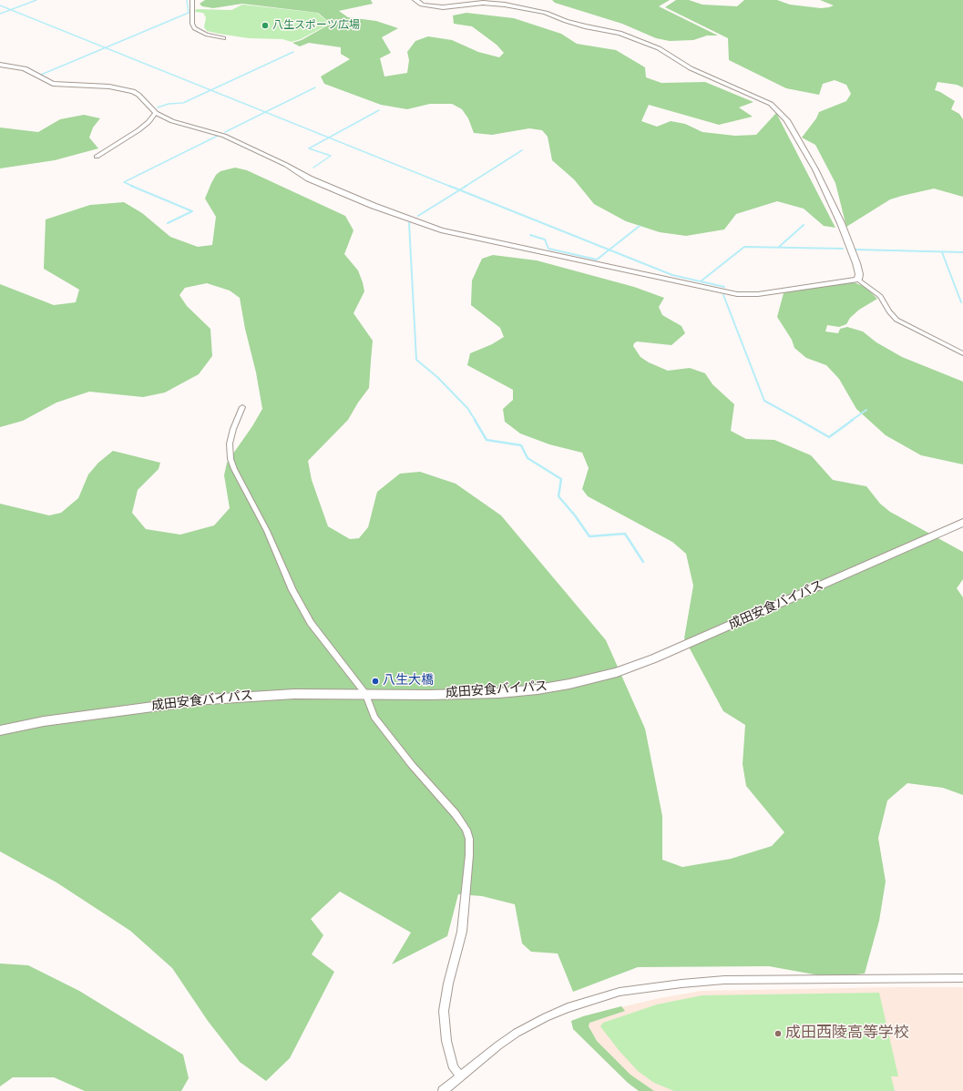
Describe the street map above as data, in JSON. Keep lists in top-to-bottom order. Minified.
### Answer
{"streets":{"main road":["成田安食バイパス"]},"places":["八生スポーツ広場","八生大橋","成田西陵高等学校"]}
